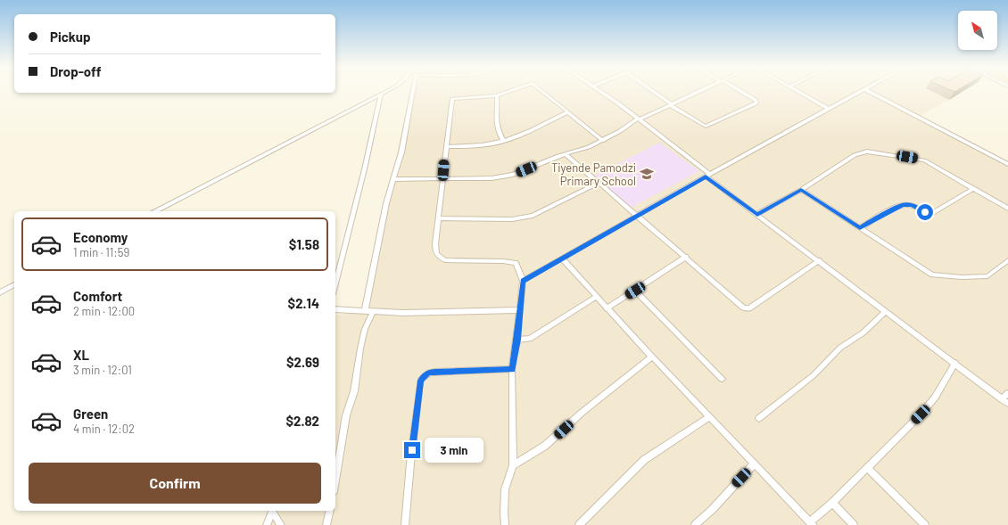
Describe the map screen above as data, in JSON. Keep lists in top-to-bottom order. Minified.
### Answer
{"places":{"school or university":["Tiyende Pamodzi Primary School"]},"north":"top left","page":{"banner":["Pickup","Drop-off"],"list":[{"name":"Economy","note":"1 min · 11:59","value":"$1.58"},{"name":"Comfort","note":"2 min · 12:00","value":"$2.14"},{"name":"XL","note":"3 min · 12:01","value":"$2.69"},{"name":"Green","note":"4 min · 12:02","value":"$2.82"}],"bubble":"3 min","buttons":"Confirm"}}
